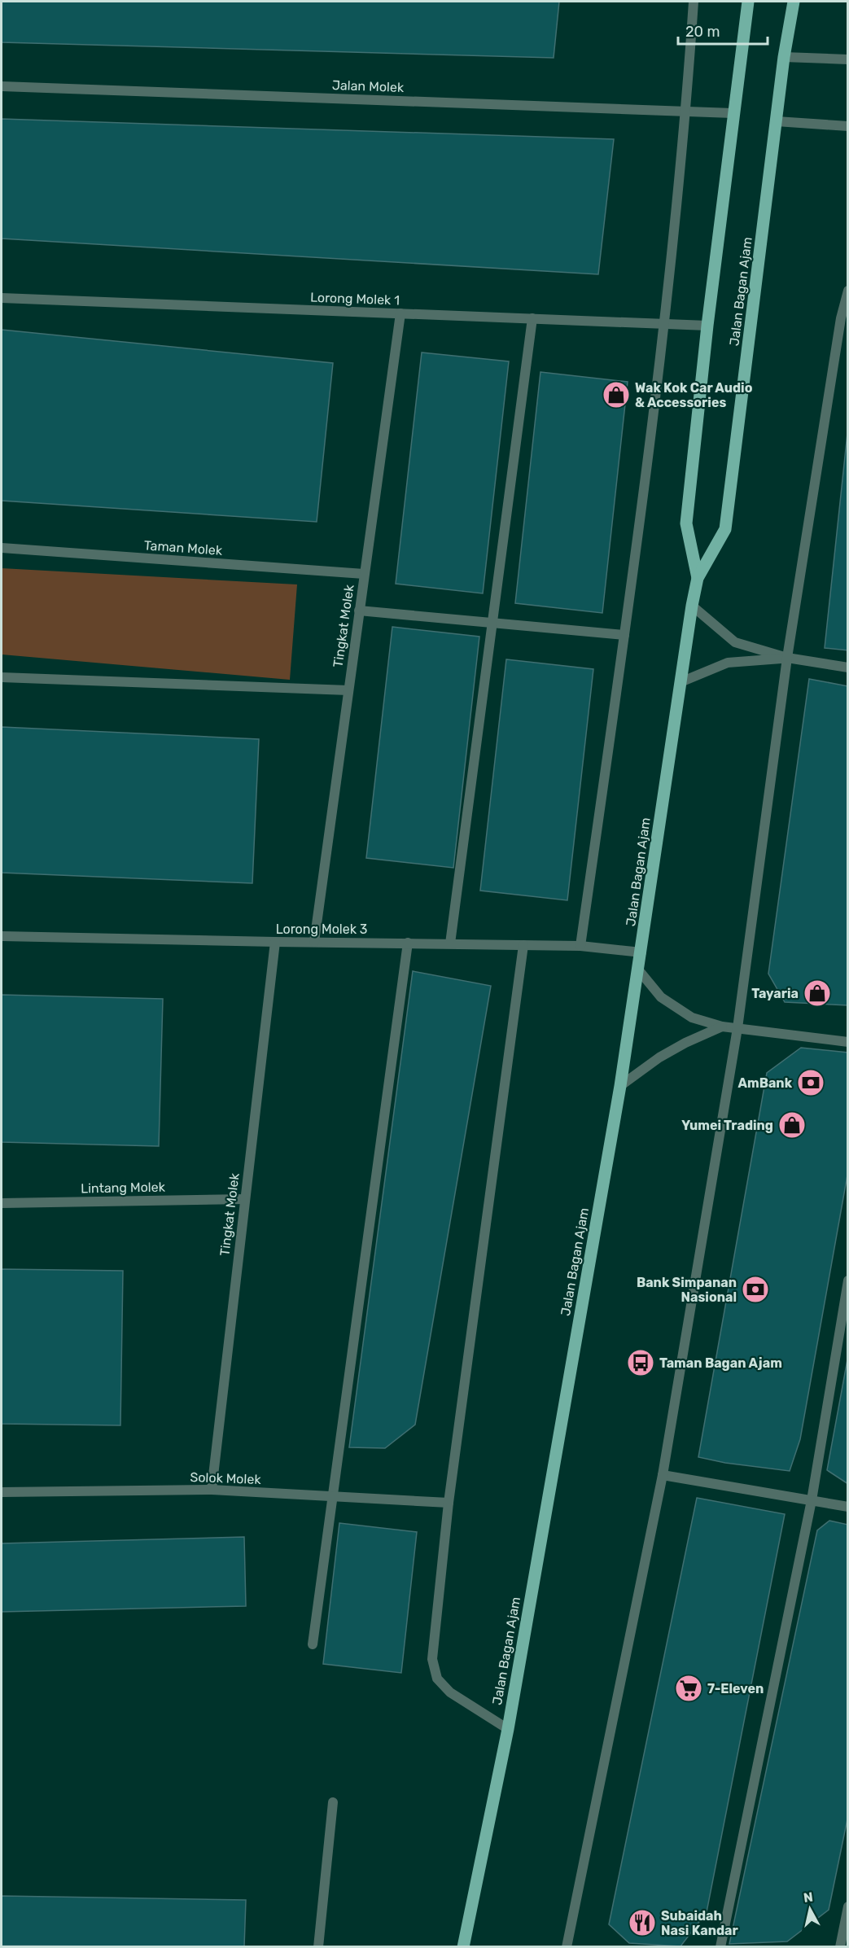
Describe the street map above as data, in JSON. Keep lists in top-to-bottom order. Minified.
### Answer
{"streets":{"main road":["Jalan Bagan Ajam"],"street":["Jalan Molek","Lorong Molek 1","Taman Molek","Tingkat Molek","Lorong Molek 3","Lintang Molek","Solok Molek"]},"crossings":[["Jalan Molek","Jalan Bagan Ajam"],["Jalan Bagan Ajam","Lorong Molek 1"],["Jalan Bagan Ajam","Lorong Molek 3"],["Lorong Molek 1","Tingkat Molek"],["Taman Molek","Tingkat Molek"],["Tingkat Molek","Lorong Molek 3"],["Tingkat Molek","Lintang Molek"],["Tingkat Molek","Solok Molek"]],"places":{"shop":["Wak Kok Car Audio & Accessories","Tayaria","Yumei Trading"],"bank":["AmBank","Bank Simpanan Nasional"],"bus stop":["Taman Bagan Ajam"],"supermarket":["7-Eleven"],"restaurant":["Subaidah Nasi Kandar"]},"scale_bar":"20 m","north":"top"}
